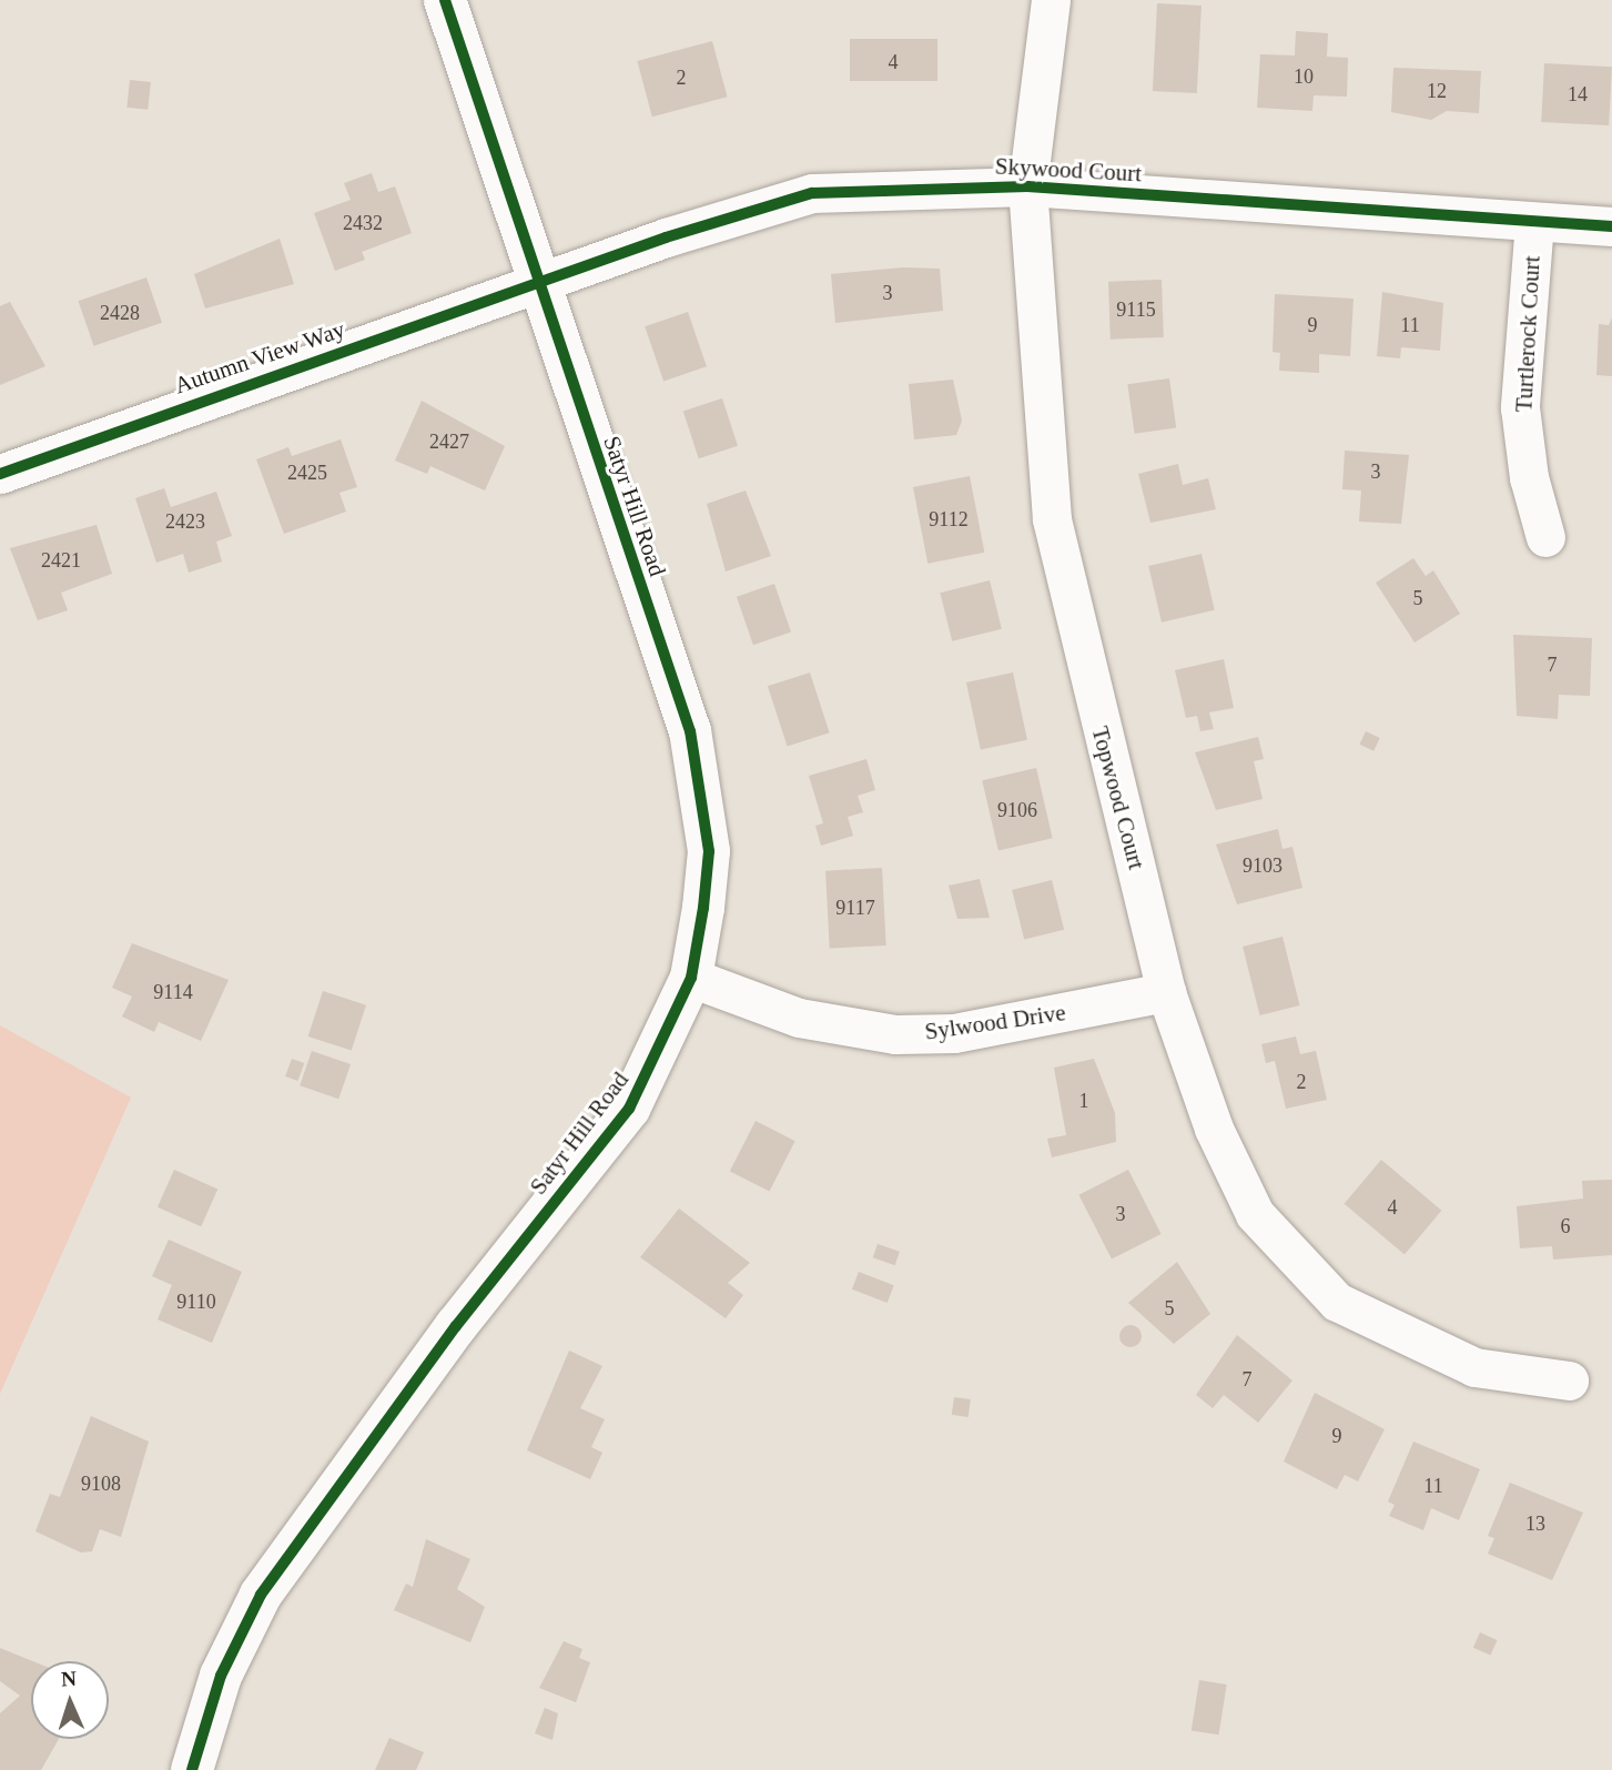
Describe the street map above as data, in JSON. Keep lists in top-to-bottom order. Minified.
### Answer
{"streets":{"street":["Skywood Court","Turtlerock Court","Autumn View Way","Satyr Hill Road","Topwood Court","Sylwood Drive"]},"crossings":[["Skywood Court","Turtlerock Court"],["Skywood Court","Autumn View Way"],["Skywood Court","Satyr Hill Road"],["Skywood Court","Topwood Court"],["Autumn View Way","Satyr Hill Road"],["Satyr Hill Road","Sylwood Drive"],["Topwood Court","Sylwood Drive"]],"house_numbers":["4","10","2","12","14","2432","3","9115","2428","9","11","2427","3","2425","9112","2423","2421","5","7","9106","9103","9117","9114","2","1","4","3","6","9110","5","7","9","9108","11","13"],"north":"top"}
